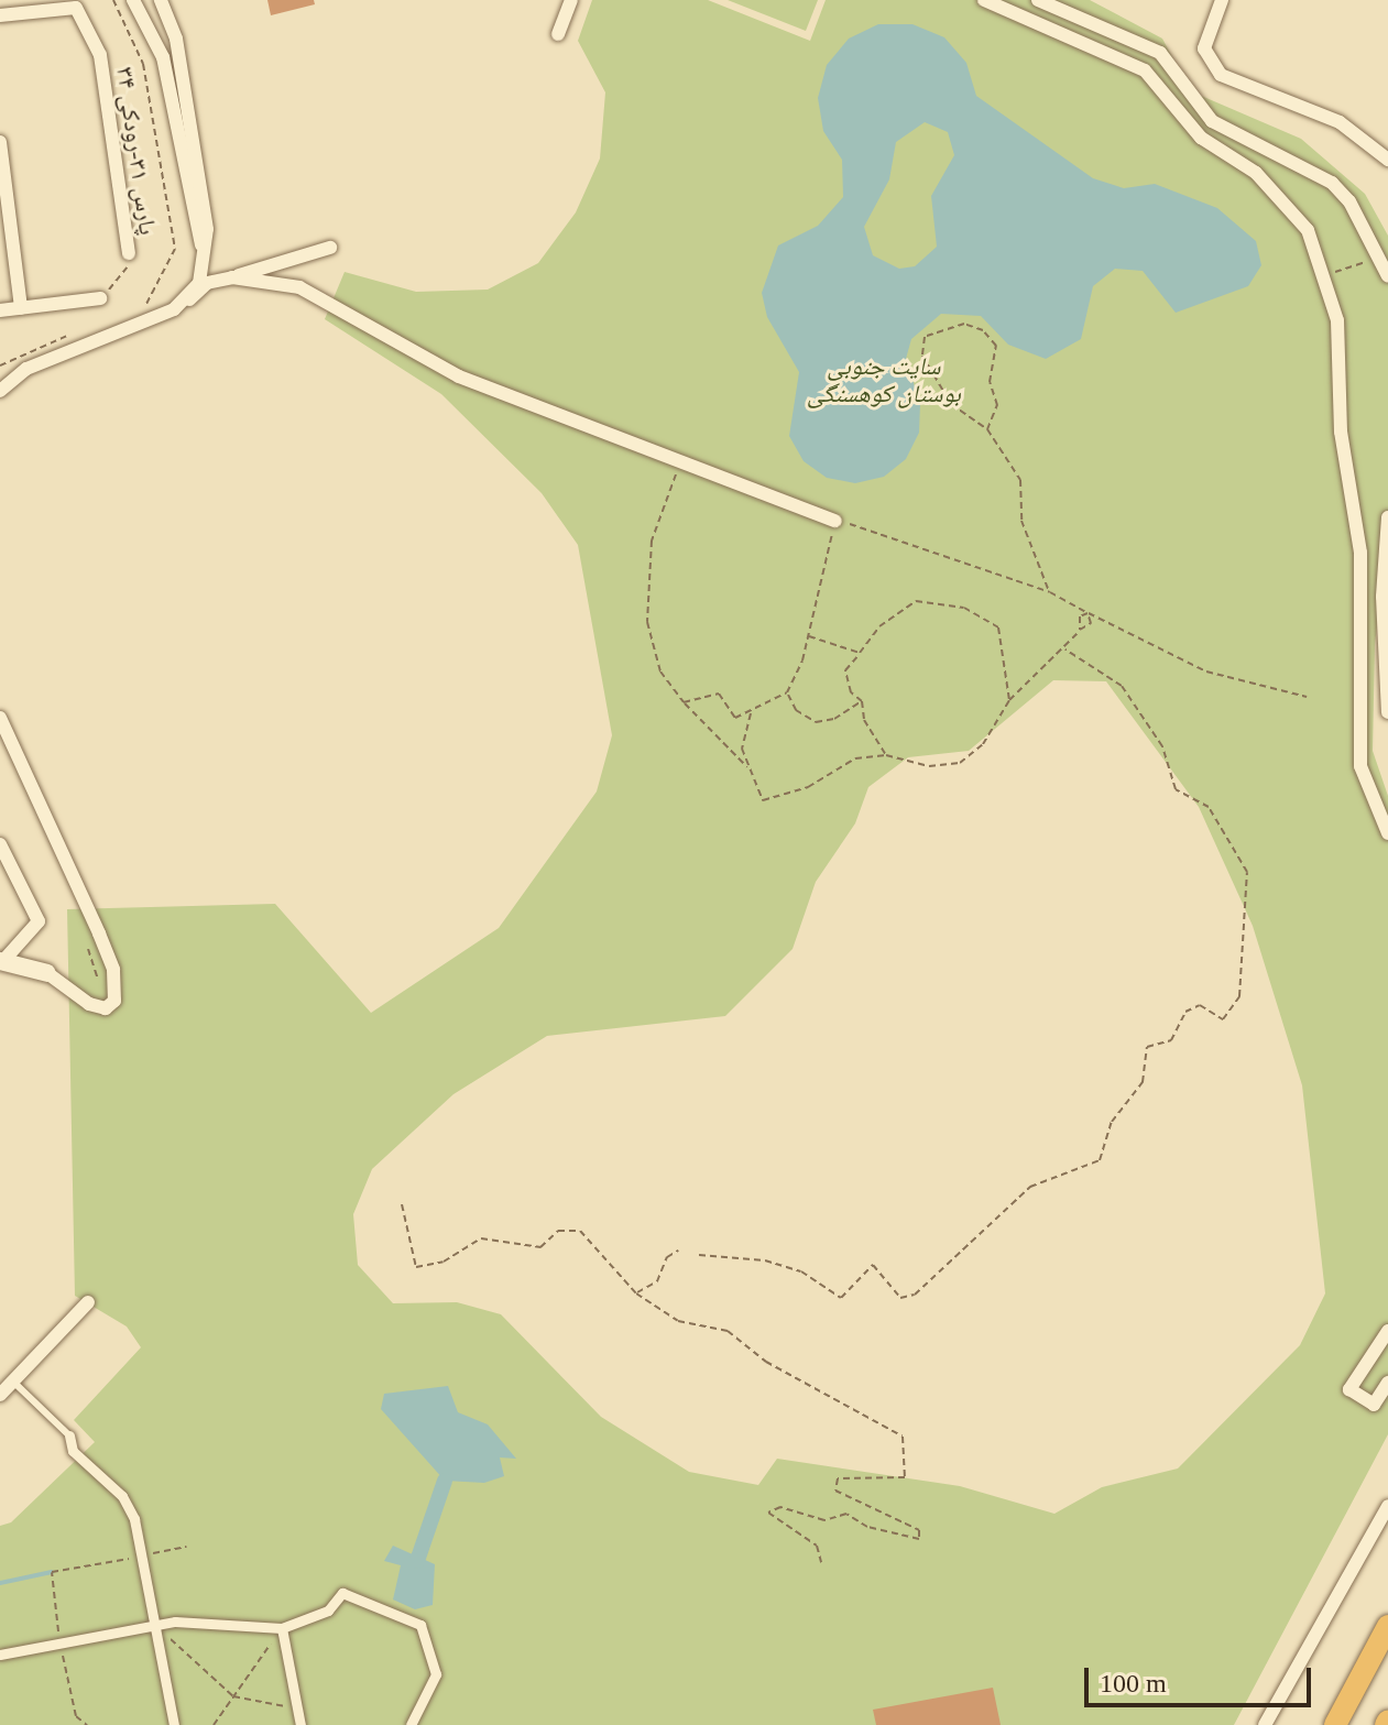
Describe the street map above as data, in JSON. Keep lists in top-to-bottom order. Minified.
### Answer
{"streets":{"street":["پارس ۳۱-رودکی ۳۴"]},"parks":["سایت جنوبی بوستان کوهسنگی"],"scale_bar":"100 m"}
